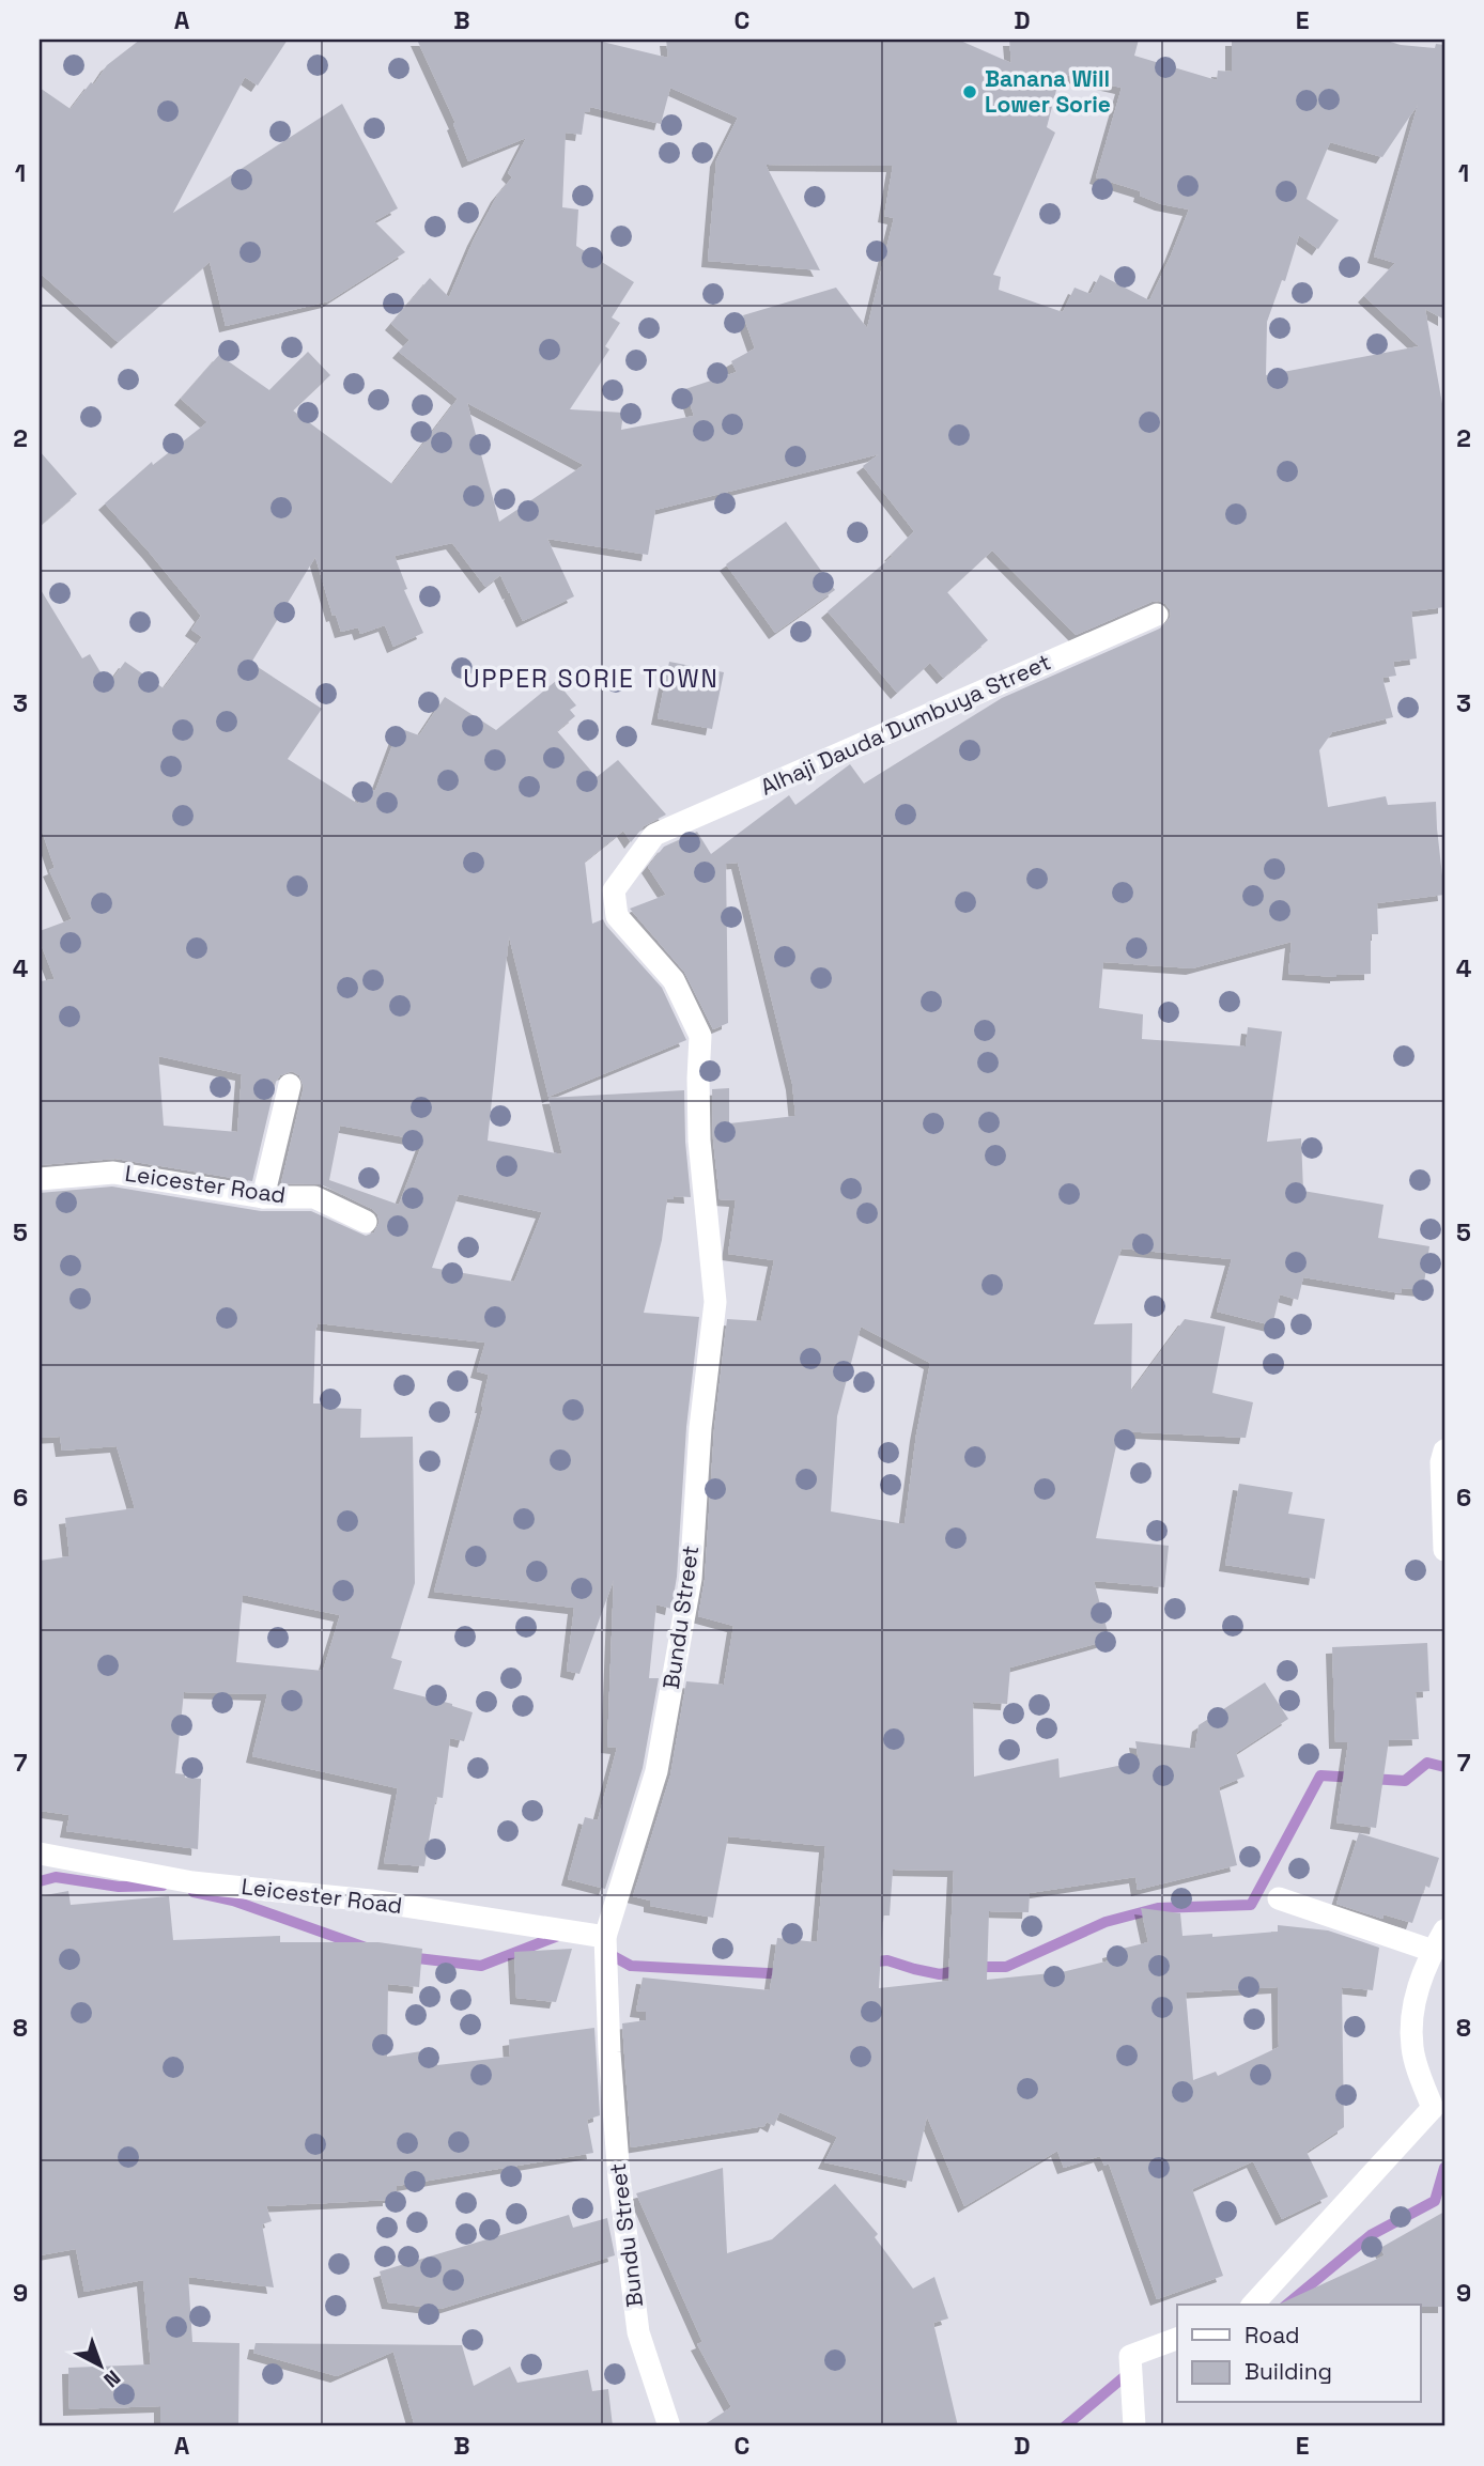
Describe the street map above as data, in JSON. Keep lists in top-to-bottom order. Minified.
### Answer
{"streets":{"street":["Alhaji Dauda Dumbuya Street","Leicester Road","Bundu Street"]},"crossings":[["Alhaji Dauda Dumbuya Street","Bundu Street"],["Leicester Road","Bundu Street"]],"districts":["UPPER SORIE TOWN"],"places":["Banana Will Lower Sorie"],"legend":["Road","Building"],"north":"bottom right","grid":{"columns":["A","B","C","D","E"],"rows":["1","2","3","4","5","6","7","8","9"]}}
